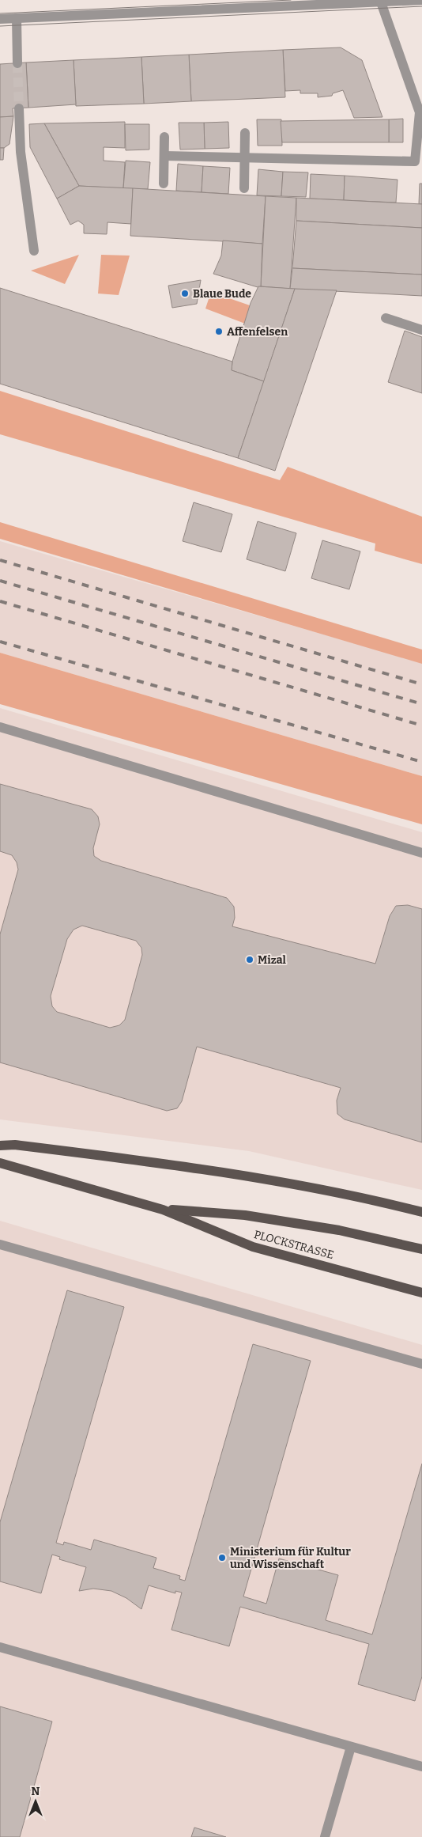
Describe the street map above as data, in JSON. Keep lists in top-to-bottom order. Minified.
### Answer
{"streets":{"main road":["PLOCKSTRASSE"]},"places":["Blaue Bude","Affenfelsen","Mizal","Ministerium für Kultur und Wissenschaft"],"north":"top"}
